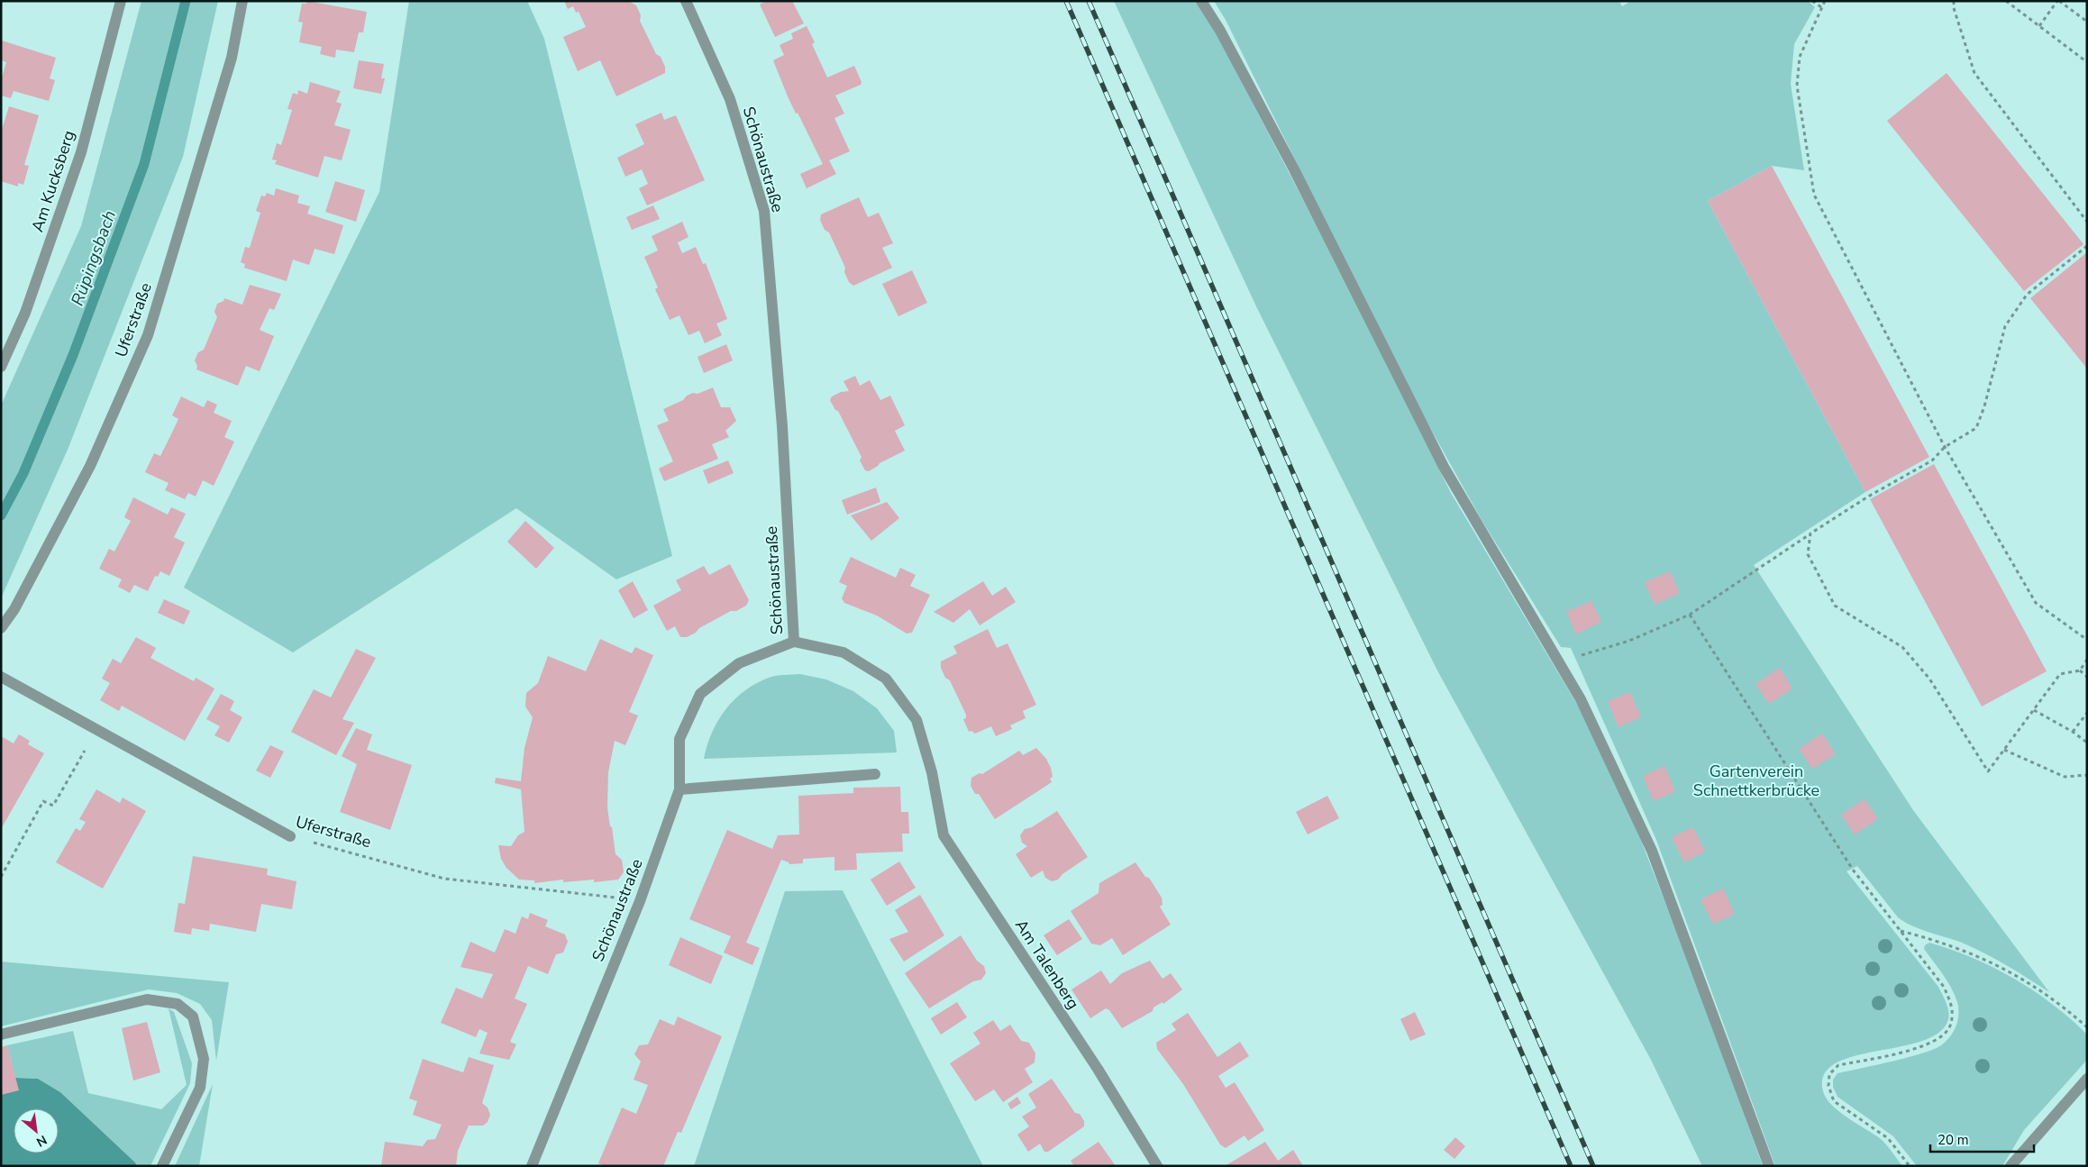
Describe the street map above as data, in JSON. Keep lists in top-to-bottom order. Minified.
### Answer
{"streets":{"street":["Schönaustraße","Am Kucksberg","Uferstraße","Am Talenberg"]},"crossings":[["Schönaustraße","Uferstraße"],["Schönaustraße","Am Talenberg"]],"water":["Rüpingsbach"],"parks":["Gartenverein Schnettkerbrücke"],"scale_bar":"20 m","north":"bottom right"}
